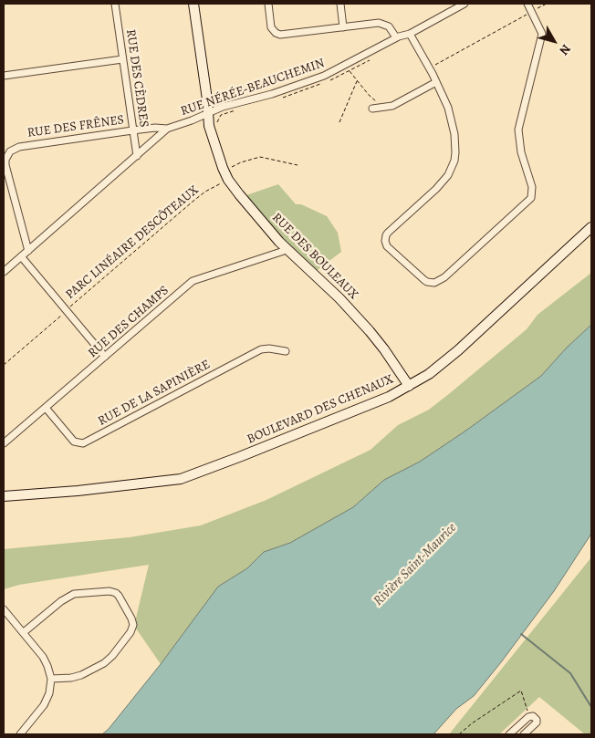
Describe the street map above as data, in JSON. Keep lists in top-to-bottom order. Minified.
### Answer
{"streets":{"street":["RUE DES CÈDRES","RUE NÉRÉE-BEAUCHEMIN","RUE DES FRÊNES","RUE DES BOULEAUX","RUE DES CHAMPS","RUE DE LA SAPINIÈRE","BOULEVARD DES CHENAUX"],"path":["PARC LINÉAIRE DESCÔTEAUX"]},"crossings":[["RUE DES CÈDRES","RUE NÉRÉE-BEAUCHEMIN"],["RUE DES CÈDRES","RUE DES FRÊNES"],["RUE NÉRÉE-BEAUCHEMIN","RUE DES FRÊNES"],["RUE NÉRÉE-BEAUCHEMIN","RUE DES BOULEAUX"],["PARC LINÉAIRE DESCÔTEAUX","RUE DES BOULEAUX"],["RUE DES BOULEAUX","RUE DES CHAMPS"],["RUE DES BOULEAUX","BOULEVARD DES CHENAUX"],["RUE DES CHAMPS","RUE DE LA SAPINIÈRE"]],"water":["Rivière Saint-Maurice"],"north":"bottom right"}
